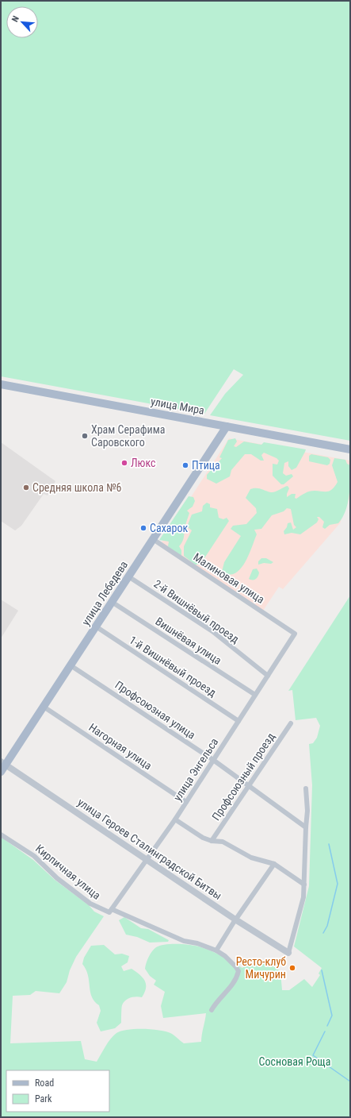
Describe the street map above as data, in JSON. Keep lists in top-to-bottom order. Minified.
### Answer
{"streets":{"main road":["улица Мира","улица Лебедева"],"street":["Малиновая улица","2-й Вишнёвый проезд","Вишнёвая улица","1-й Вишнёвый проезд","Профсоюзная улица","Нагорная улица","улица Энгельса","Профсоюзный проезд","улица Героев Сталинградской Битвы","Кирпичная улица"]},"crossings":[["улица Мира","улица Лебедева"],["Малиновая улица","улица Лебедева"],["Малиновая улица","улица Энгельса"],["улица Лебедева","2-й Вишнёвый проезд"],["улица Лебедева","Вишнёвая улица"],["улица Лебедева","1-й Вишнёвый проезд"],["улица Лебедева","Профсоюзная улица"],["улица Лебедева","Нагорная улица"],["улица Лебедева","улица Героев Сталинградской Битвы"],["2-й Вишнёвый проезд","улица Энгельса"],["Вишнёвая улица","улица Энгельса"],["1-й Вишнёвый проезд","улица Энгельса"],["Профсоюзная улица","улица Энгельса"],["Профсоюзная улица","Профсоюзный проезд"],["Нагорная улица","улица Энгельса"],["улица Энгельса","улица Героев Сталинградской Битвы"],["улица Энгельса","Кирпичная улица"]],"parks":["Сосновая Роща"],"places":["Храм Серафима Саровского","Люкс","Птица","Средняя школа №6","Сахарок","Ресто-клуб Мичурин"],"legend":["Road","Park"],"north":"top left"}
